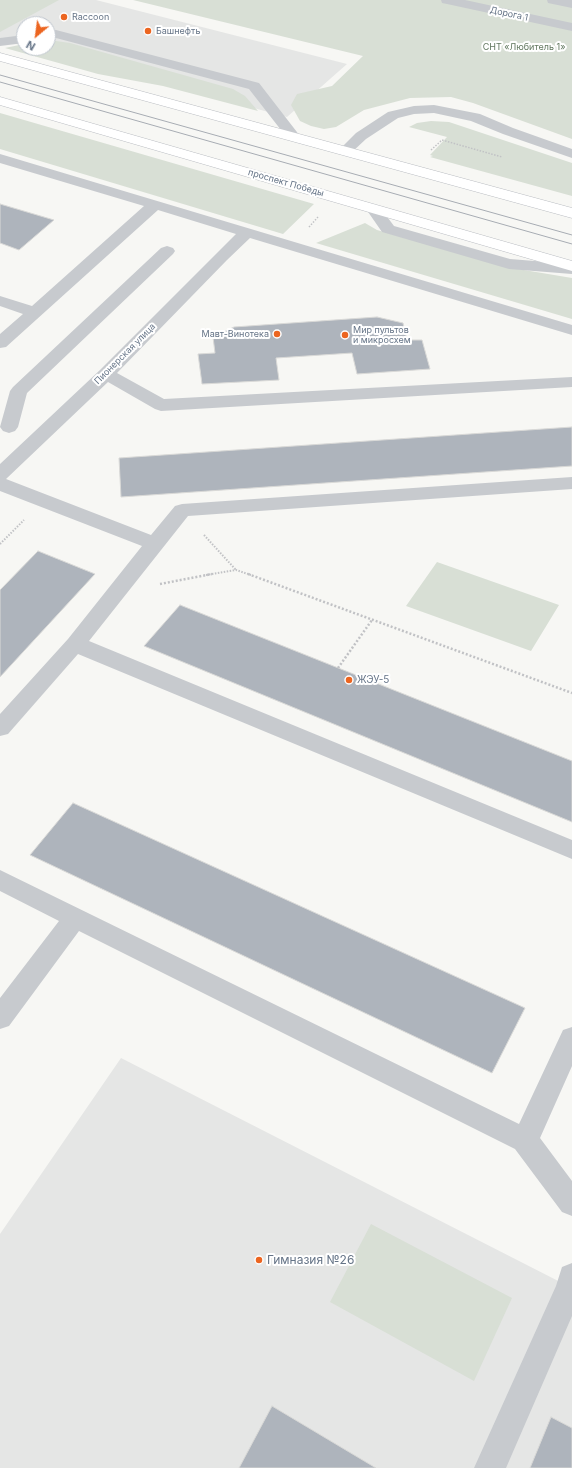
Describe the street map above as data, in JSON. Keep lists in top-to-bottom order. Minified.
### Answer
{"streets":{"main road":["проспект Победы"],"street":["Дорога 1","Пионерская улица"]},"parks":["СНТ «Любитель 1»"],"places":["Raсcoon","Башнефть","Мавт-Винотека","Мир пультов и микросхем","ЖЭУ-5","Гимназия №26"],"north":"bottom left"}
